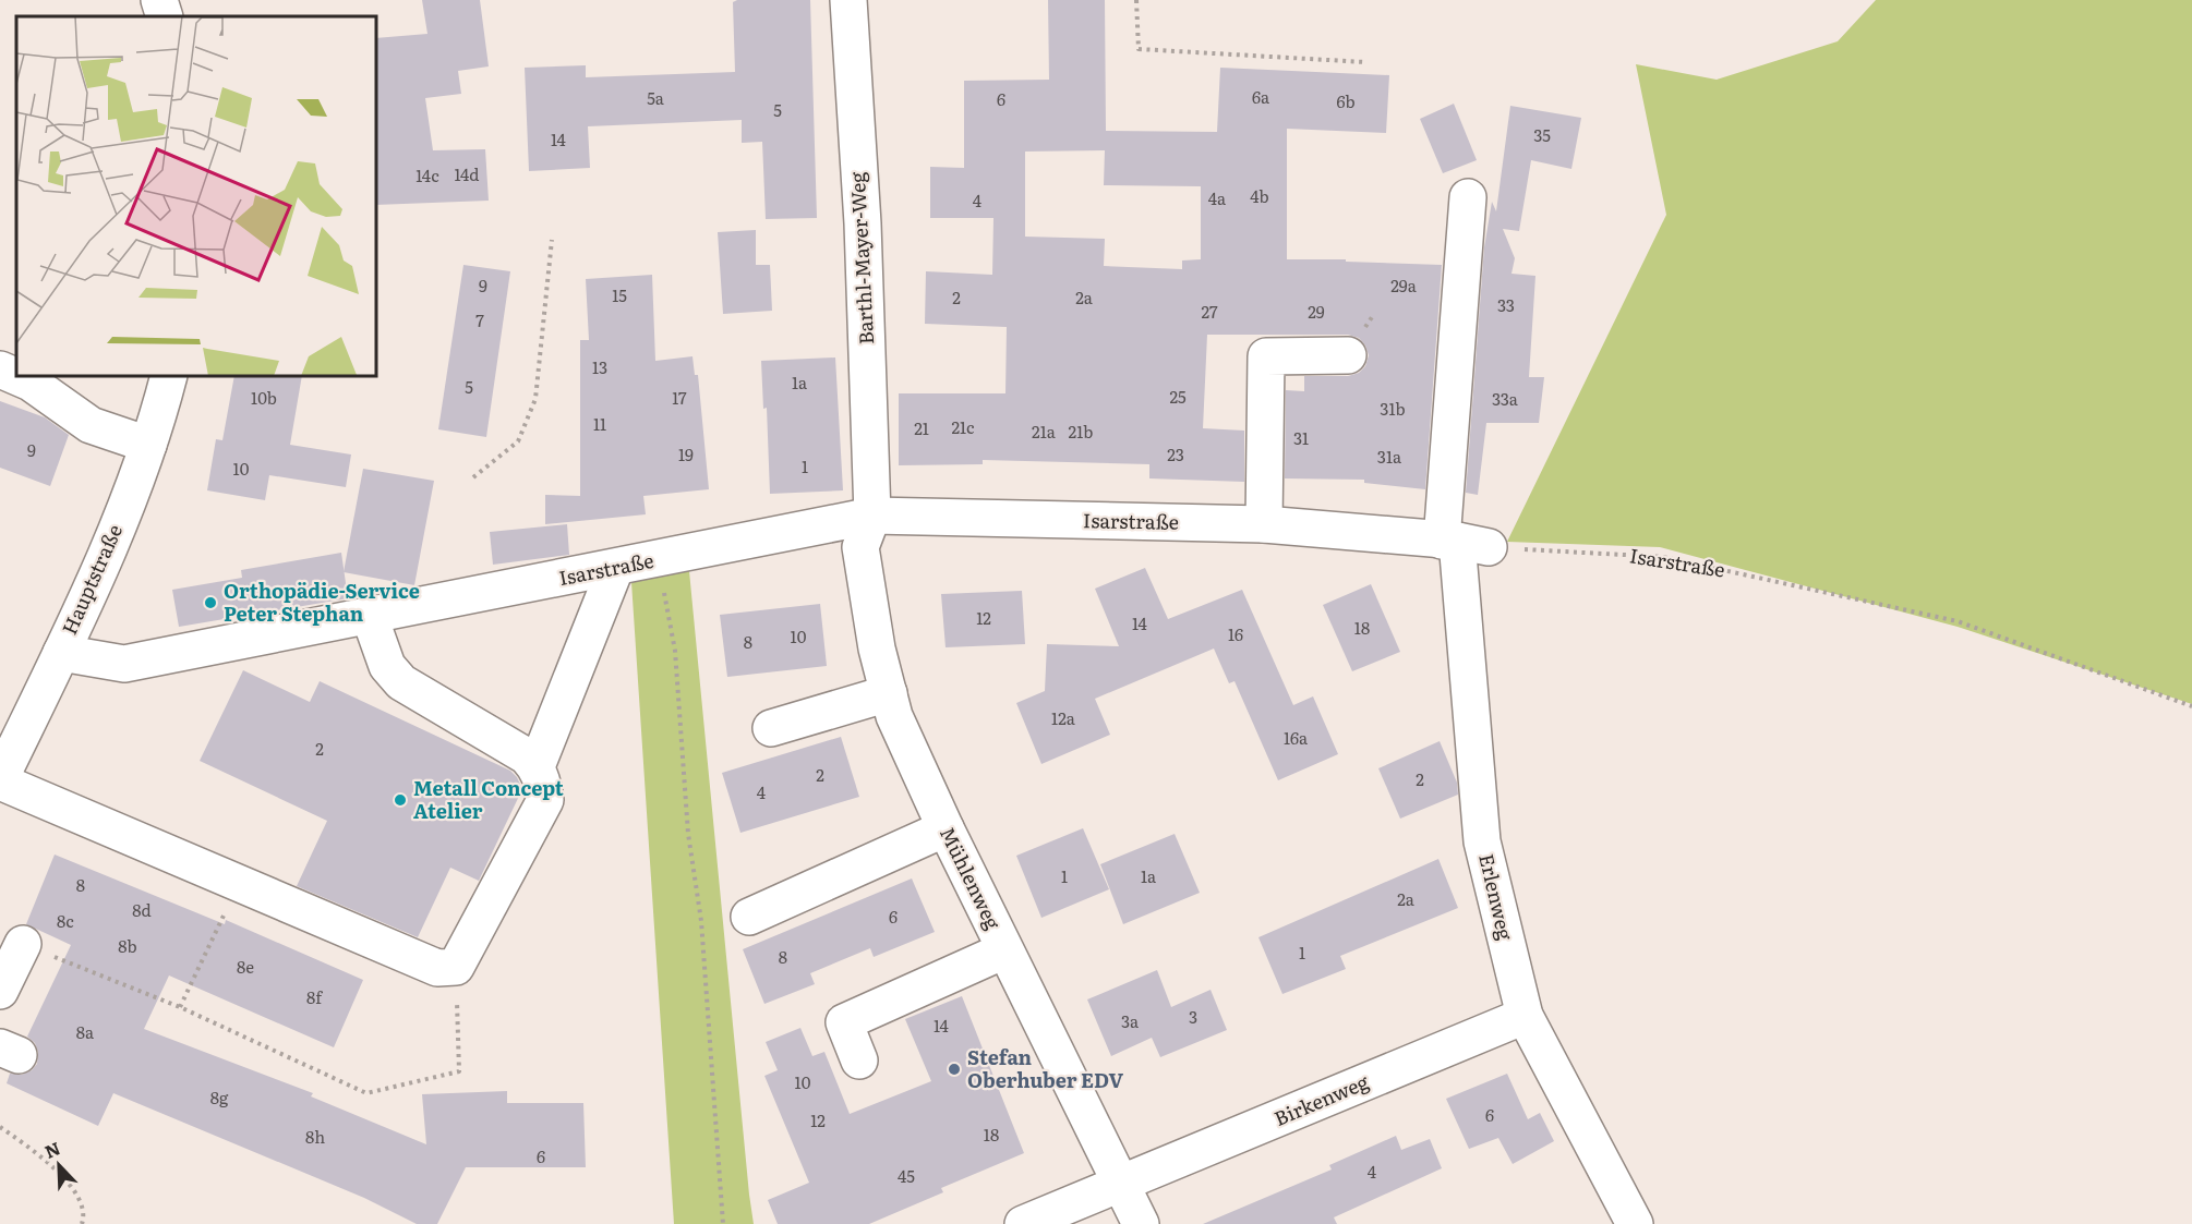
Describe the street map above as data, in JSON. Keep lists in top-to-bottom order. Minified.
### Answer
{"streets":{"street":["Barthl-Mayer-Weg","Isarstraße","Hauptstraße","Mühlenweg","Erlenweg","Birkenweg"]},"crossings":[["Barthl-Mayer-Weg","Isarstraße"],["Barthl-Mayer-Weg","Mühlenweg"],["Isarstraße","Hauptstraße"],["Isarstraße","Mühlenweg"],["Isarstraße","Erlenweg"],["Mühlenweg","Birkenweg"],["Erlenweg","Birkenweg"]],"places":["Orthopädie-Service Peter Stephan","Metall Concept Atelier","Stefan Oberhuber EDV"],"house_numbers":["6a","5a","6","6b","5","35","14","14d","14c","4b","4a","4","9","29a","15","2","2a","33","27","29","7","13","1a","5","25","10b","17","33a","31b","11","21c","21","21a","21b","31","9","19","23","31a","1","10","12","14","18","16","10","8","12a","16a","2","2","2","4","1","1a","8","2a","8d","6","8c","8b","1","8","8e","8f","3","3a","14","8a","10","8g","6","12","18","8h","6","4","45"],"north":"top left"}
